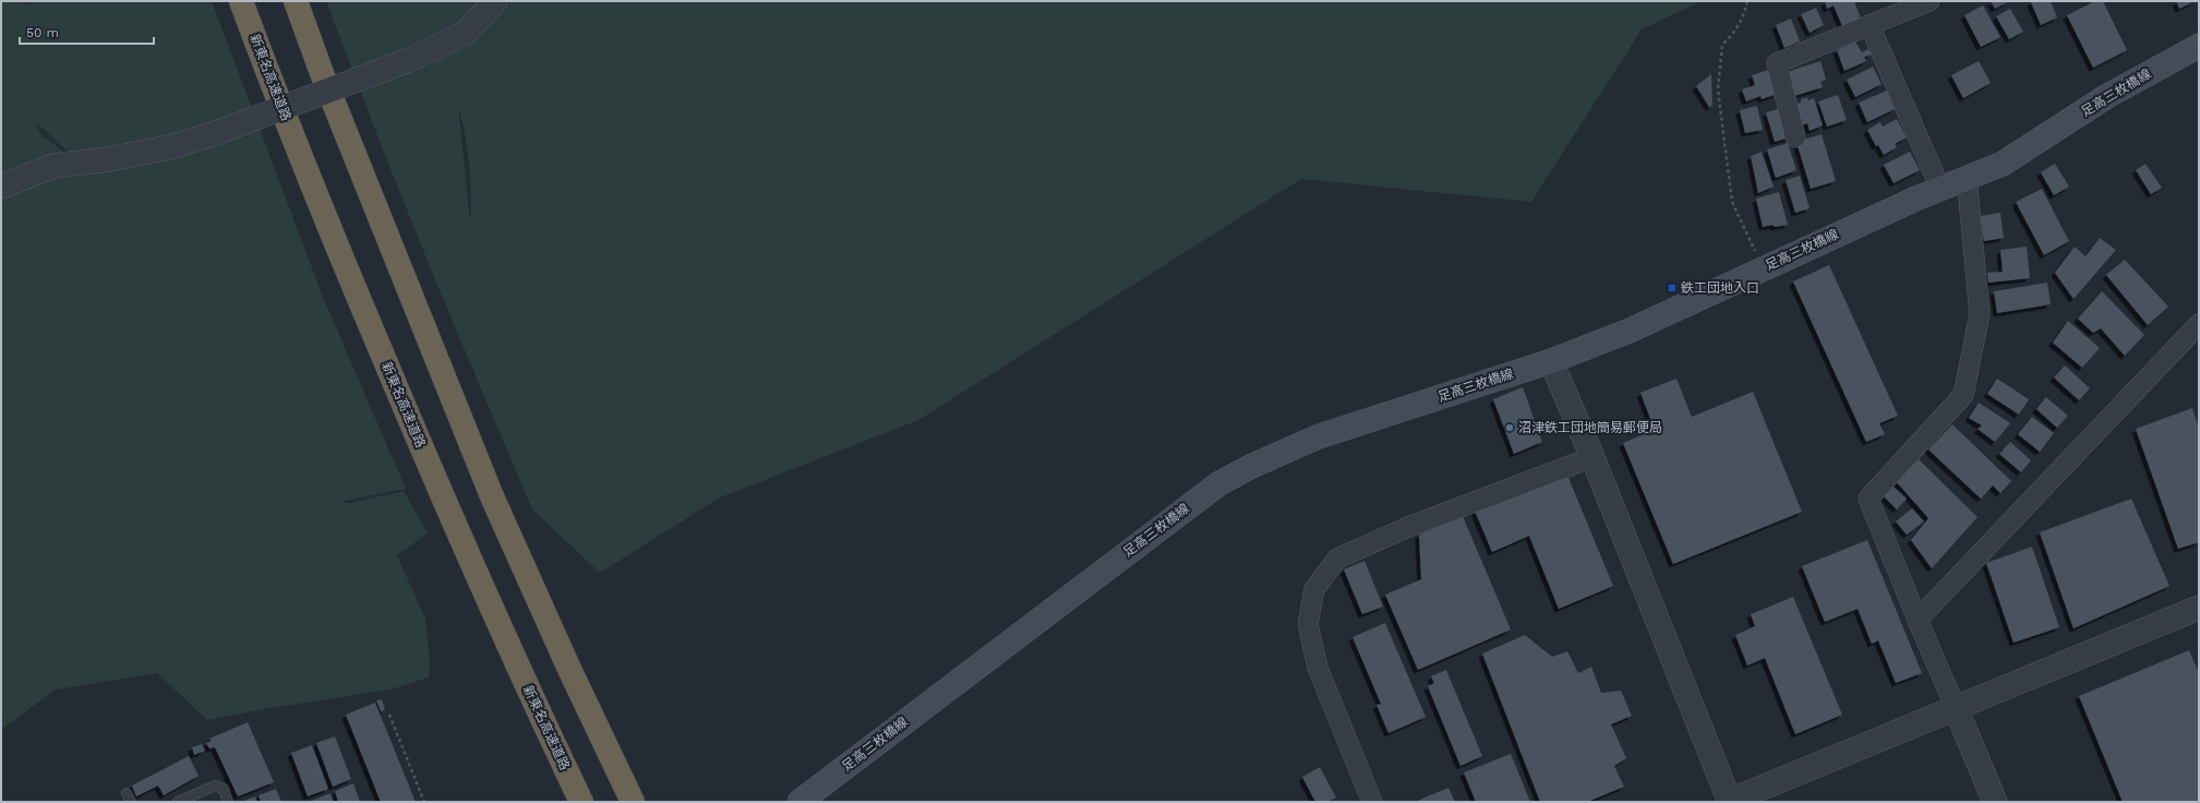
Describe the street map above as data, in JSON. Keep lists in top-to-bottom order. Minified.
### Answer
{"streets":{"highway":["新東名高速道路"],"main road":["足高三枚橋線"]},"places":{"transit":["鉄工団地入口"],"other":["沼津鉄工団地簡易郵便局"]},"scale_bar":"50 m"}
